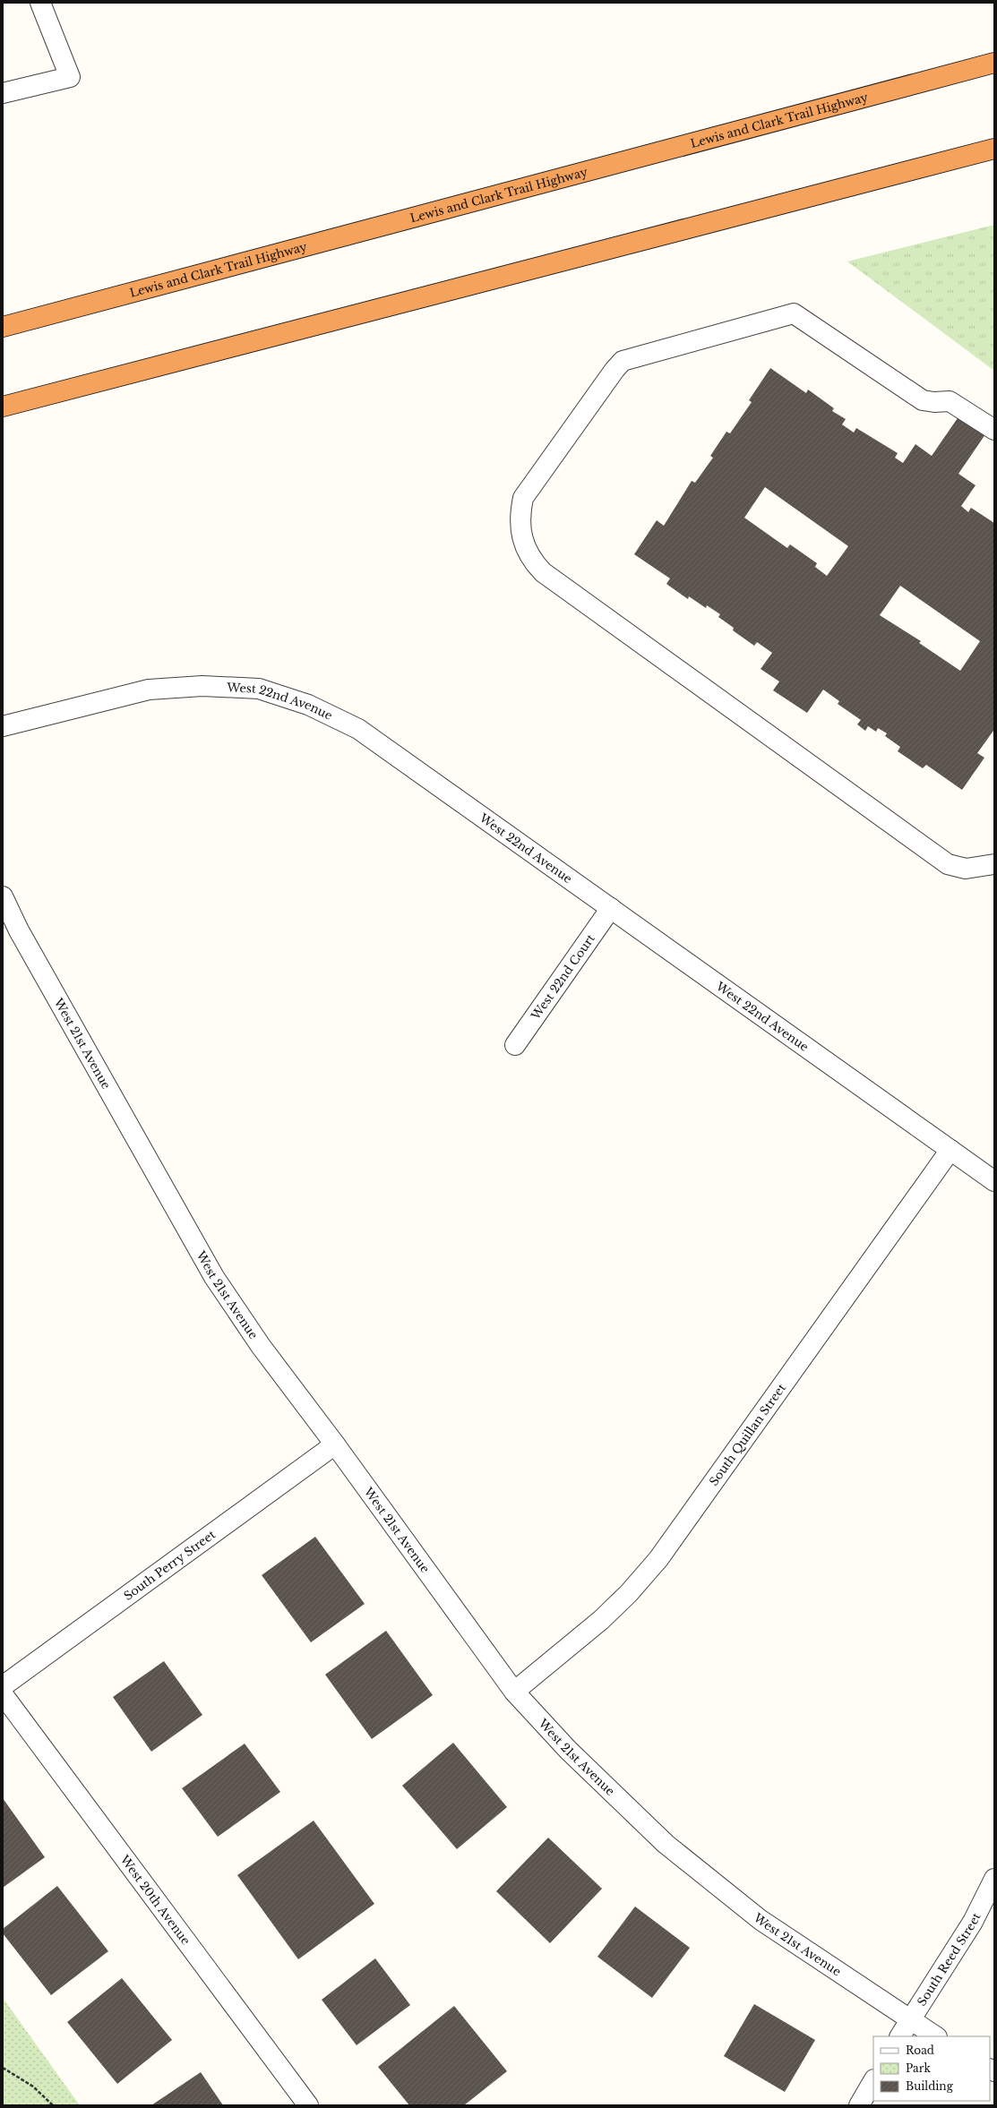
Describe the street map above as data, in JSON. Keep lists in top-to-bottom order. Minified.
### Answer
{"streets":{"highway":["Lewis and Clark Trail Highway"],"street":["West 22nd Avenue","West 22nd Court","West 21st Avenue","South Quillan Street","South Perry Street","West 20th Avenue","South Reed Street"]},"crossings":[["West 22nd Avenue","West 22nd Court"],["West 22nd Avenue","South Quillan Street"],["West 21st Avenue","South Quillan Street"],["West 21st Avenue","South Perry Street"],["West 21st Avenue","South Reed Street"]],"legend":["Road","Park","Building"]}
